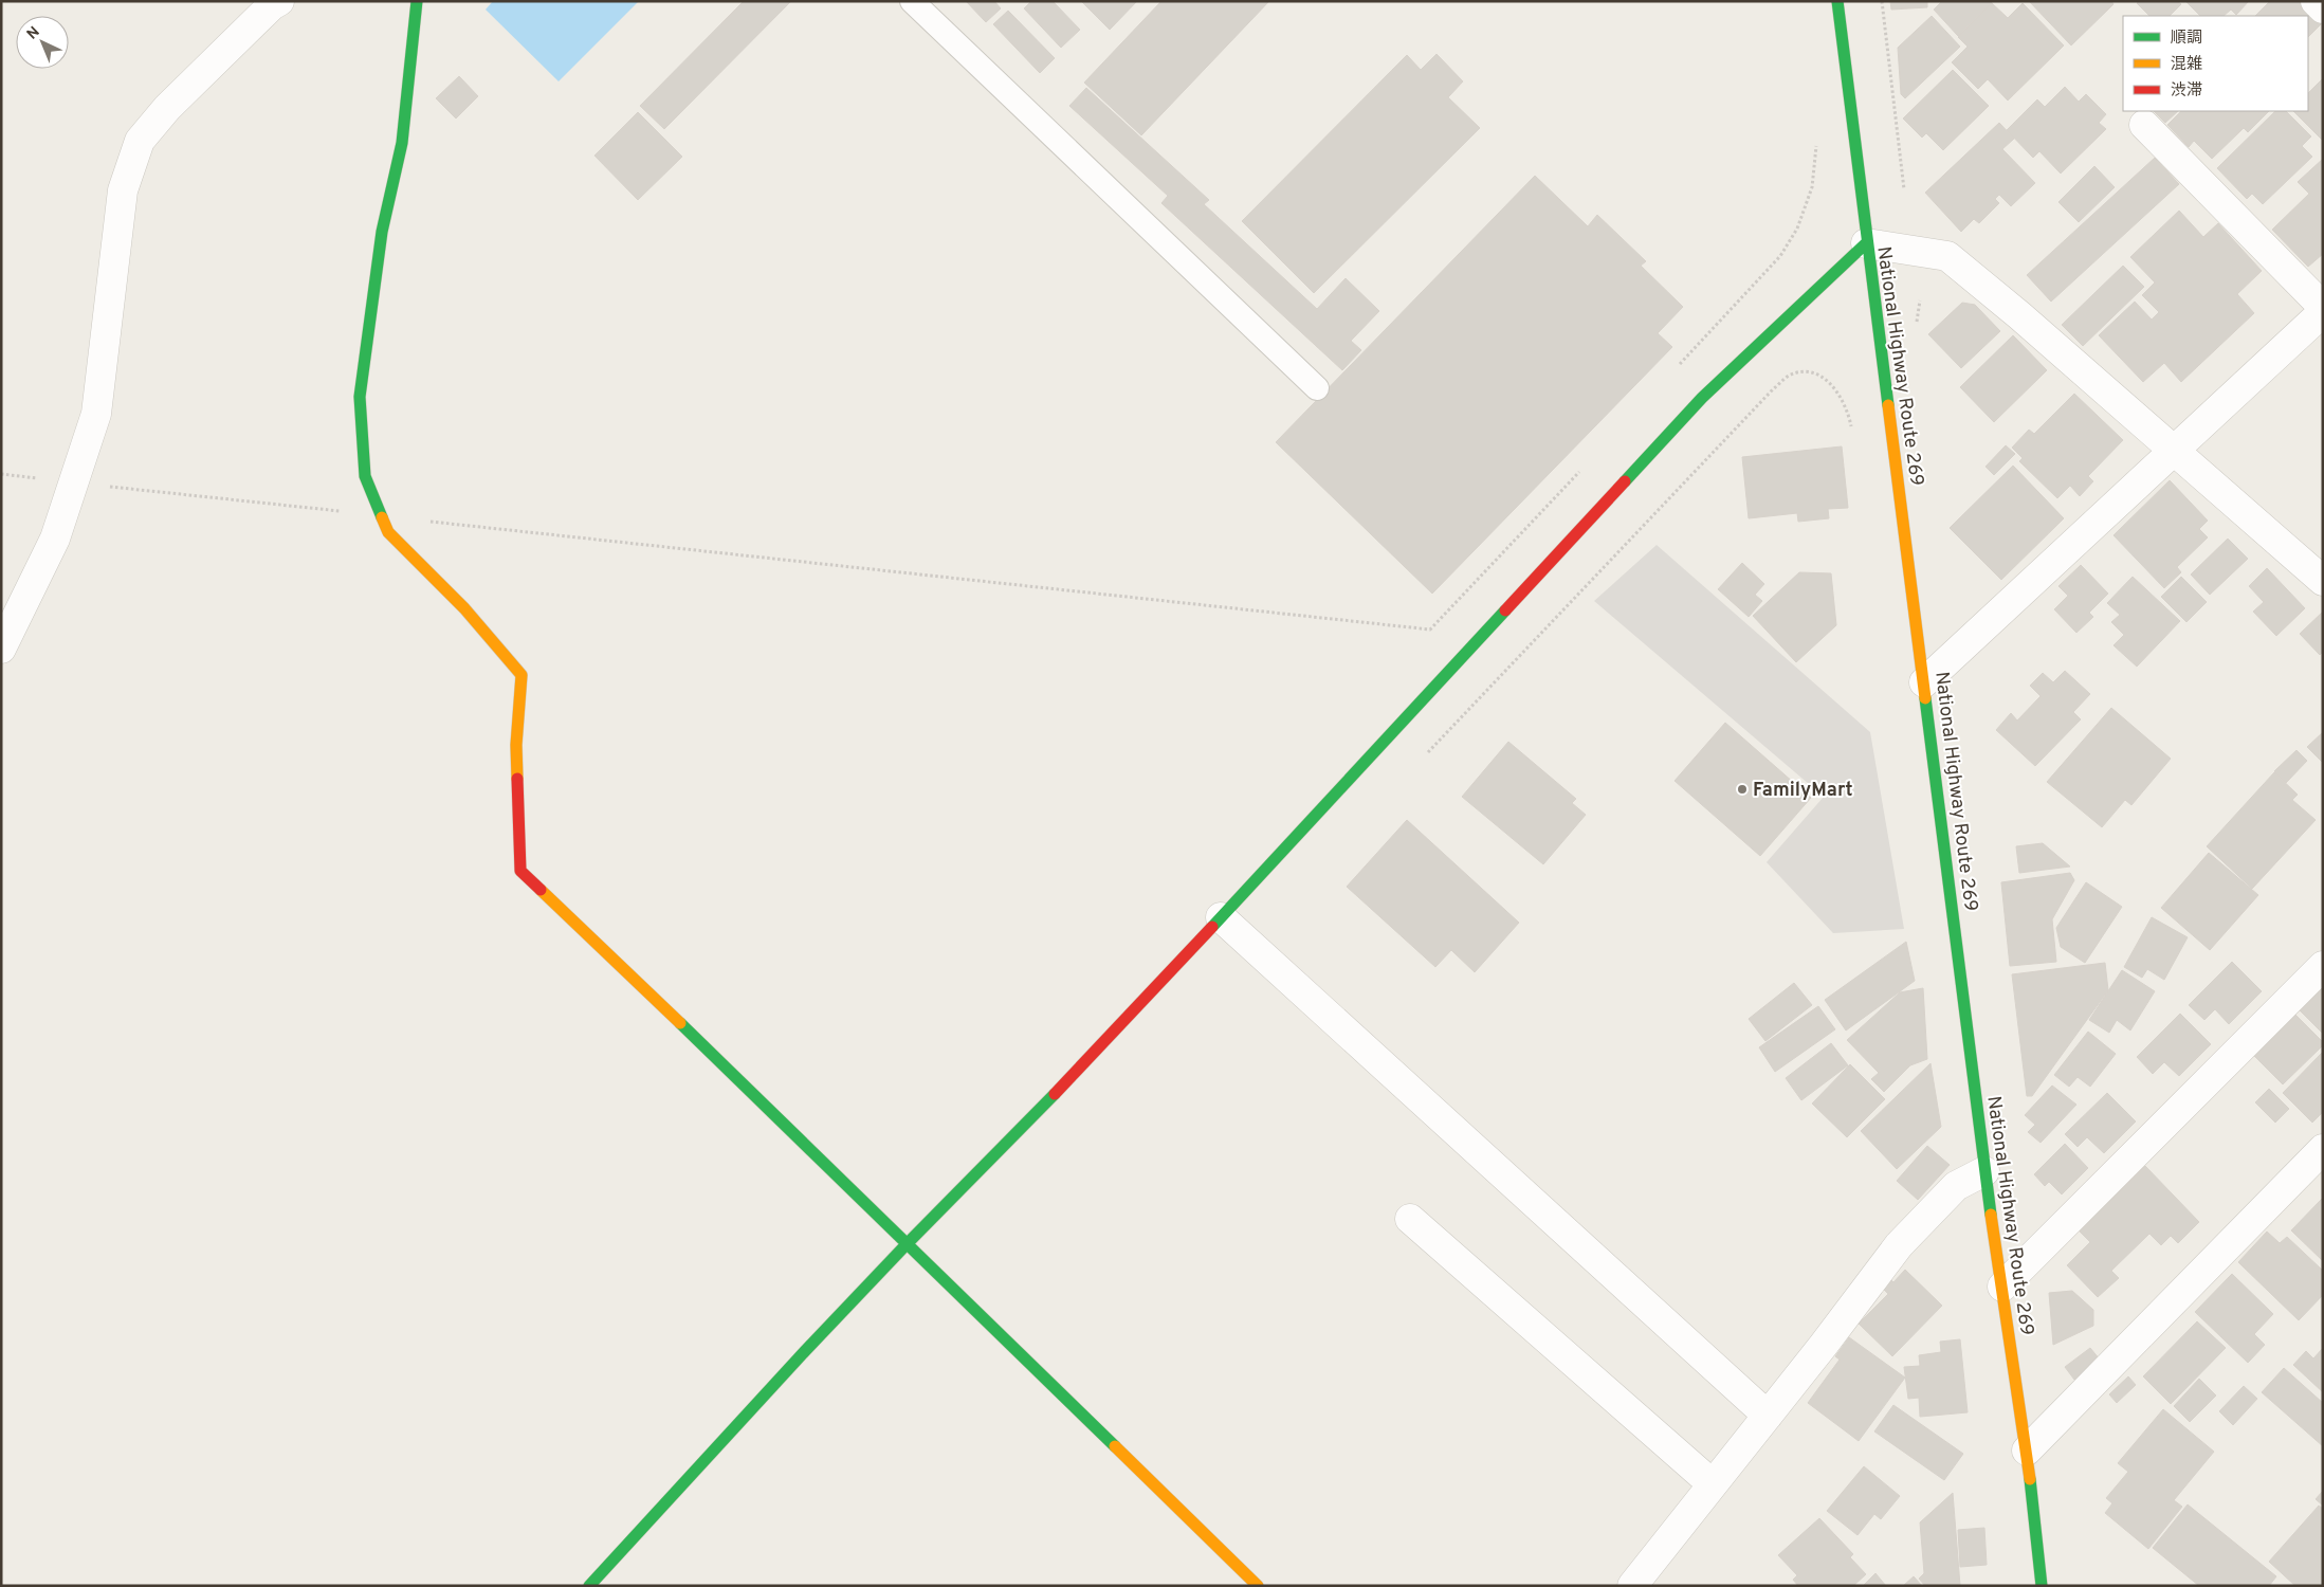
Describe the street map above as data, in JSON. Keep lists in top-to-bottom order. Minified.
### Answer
{"streets":{"main road":["National Highway Route 269"]},"places":["FamilyMart"],"legend":["順調","混雑","渋滞"],"north":"top left"}
